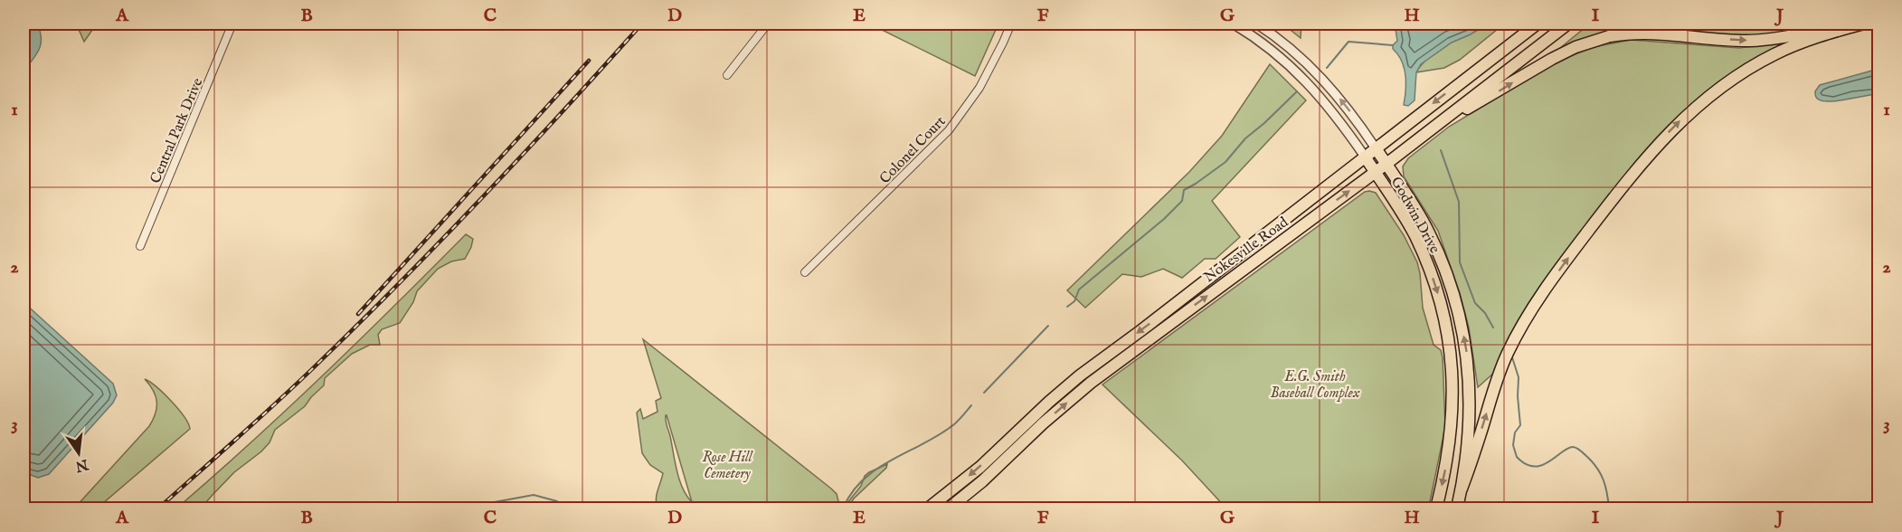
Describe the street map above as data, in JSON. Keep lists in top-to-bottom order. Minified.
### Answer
{"streets":{"main road":["Godwin Drive","Nokesville Road"],"street":["Central Park Drive","Colonel Court"]},"crossings":[["Godwin Drive","Nokesville Road"]],"parks":["E.G. Smith Baseball Complex","Rose Hill Cemetery"],"north":"bottom","grid":{"columns":["A","B","C","D","E","F","G","H","I","J"],"rows":["1","2","3"]}}
